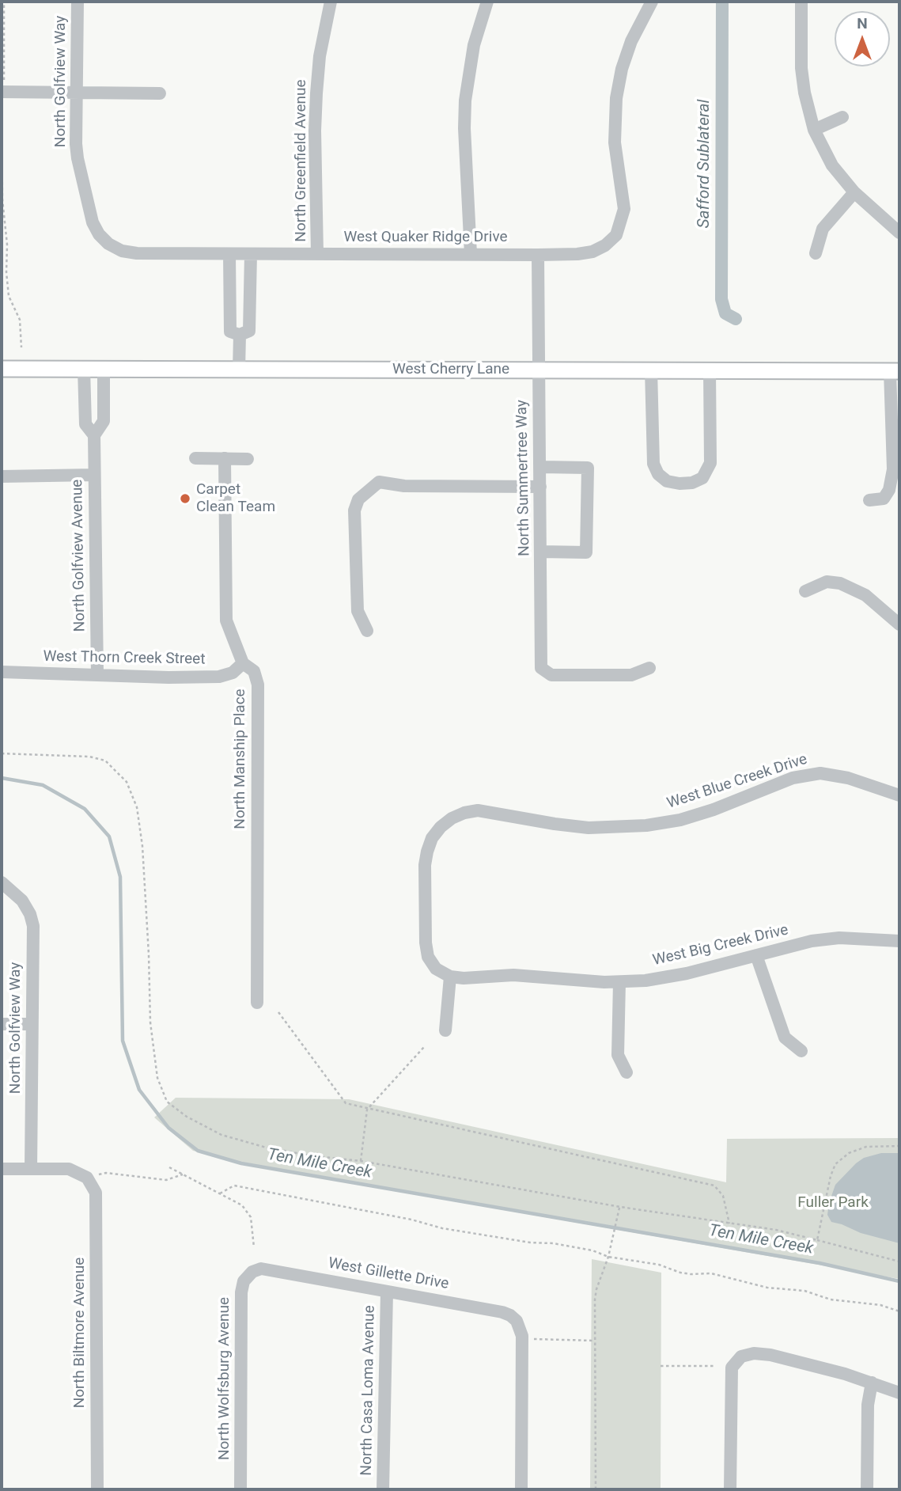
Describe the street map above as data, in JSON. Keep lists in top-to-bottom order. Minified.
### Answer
{"streets":{"main road":["West Cherry Lane"],"street":["North Golfview Way","North Greenfield Avenue","West Quaker Ridge Drive","North Summertree Way","North Golfview Avenue","West Thorn Creek Street","North Manship Place","West Blue Creek Drive","West Big Creek Drive","West Gillette Drive","North Biltmore Avenue","North Wolfsburg Avenue","North Casa Loma Avenue"]},"crossings":[["North Golfview Way","West Quaker Ridge Drive"],["North Greenfield Avenue","West Quaker Ridge Drive"],["West Quaker Ridge Drive","North Summertree Way"],["West Cherry Lane","North Summertree Way"],["West Cherry Lane","North Golfview Avenue"],["North Golfview Avenue","West Thorn Creek Street"],["West Thorn Creek Street","North Manship Place"],["West Blue Creek Drive","West Big Creek Drive"],["West Gillette Drive","North Wolfsburg Avenue"],["West Gillette Drive","North Casa Loma Avenue"]],"water":["Safford Sublateral","Ten Mile Creek"],"parks":["Fuller Park"],"places":["Carpet Clean Team"],"north":"top"}
